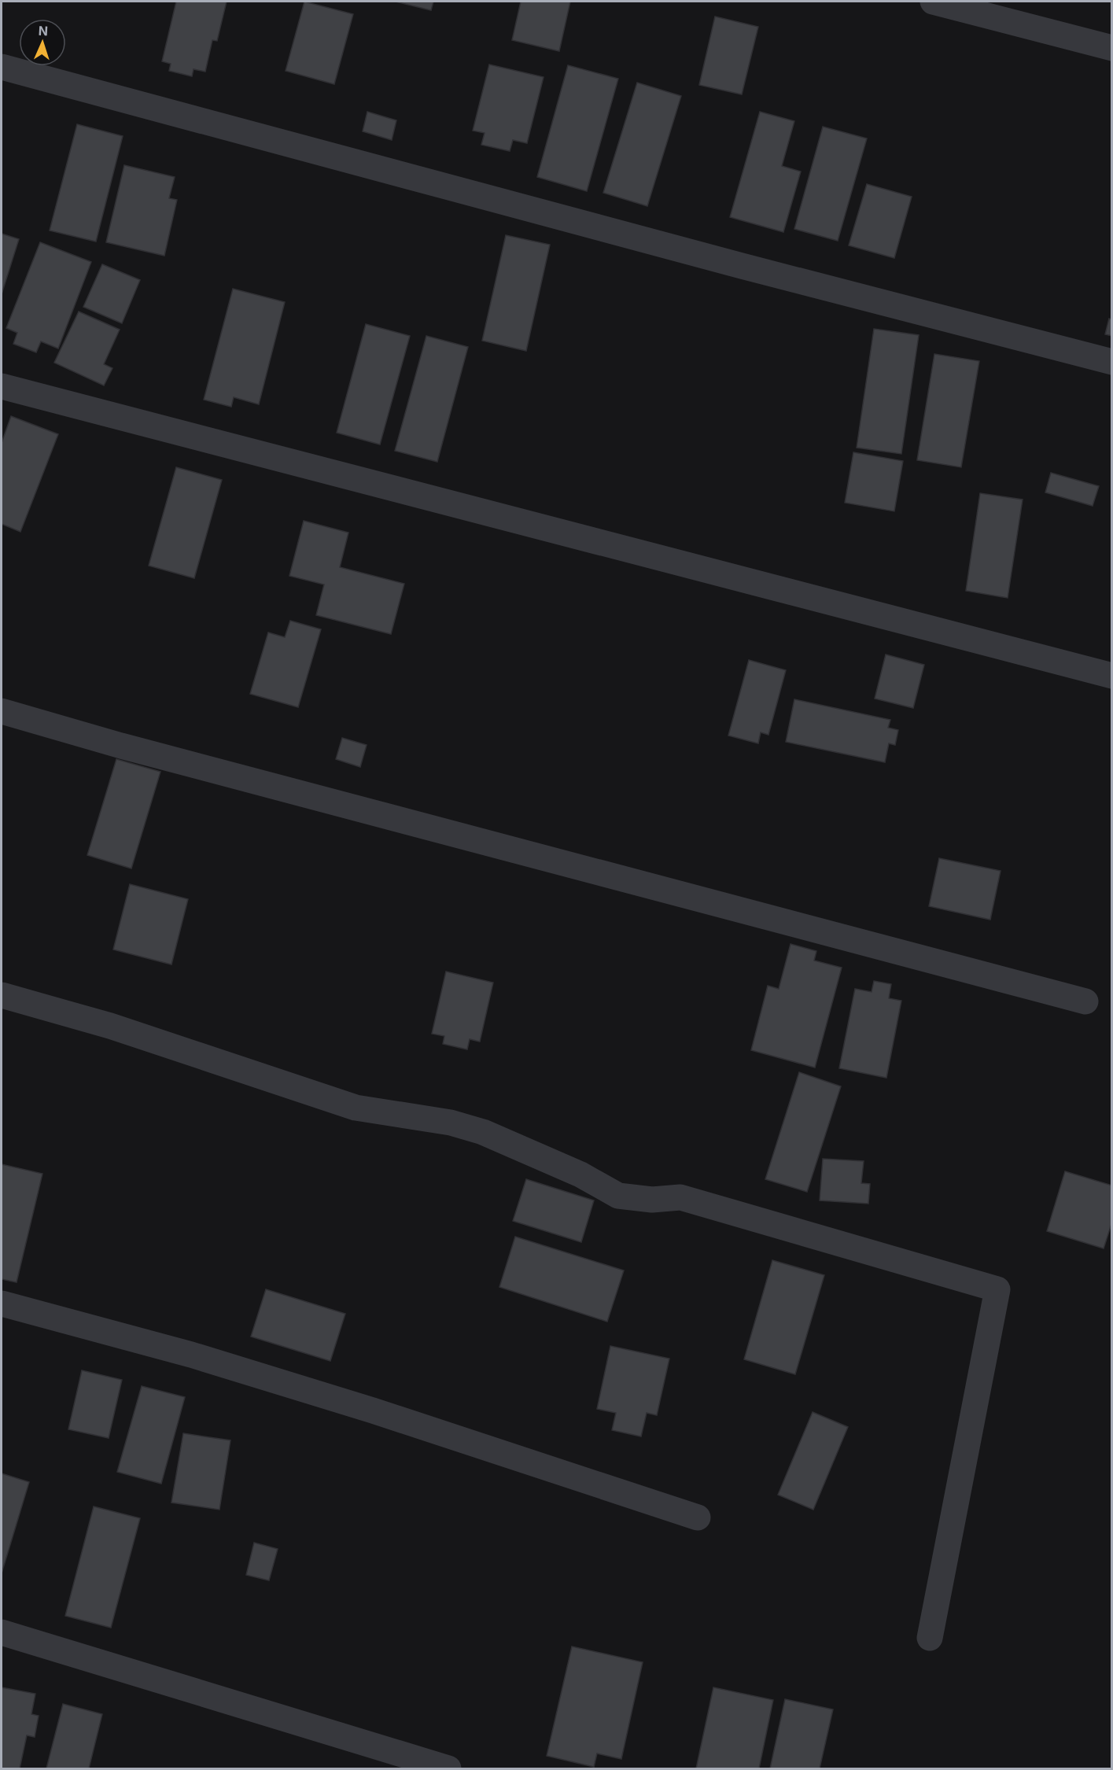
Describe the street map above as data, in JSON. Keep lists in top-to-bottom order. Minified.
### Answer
{"north":"top"}
